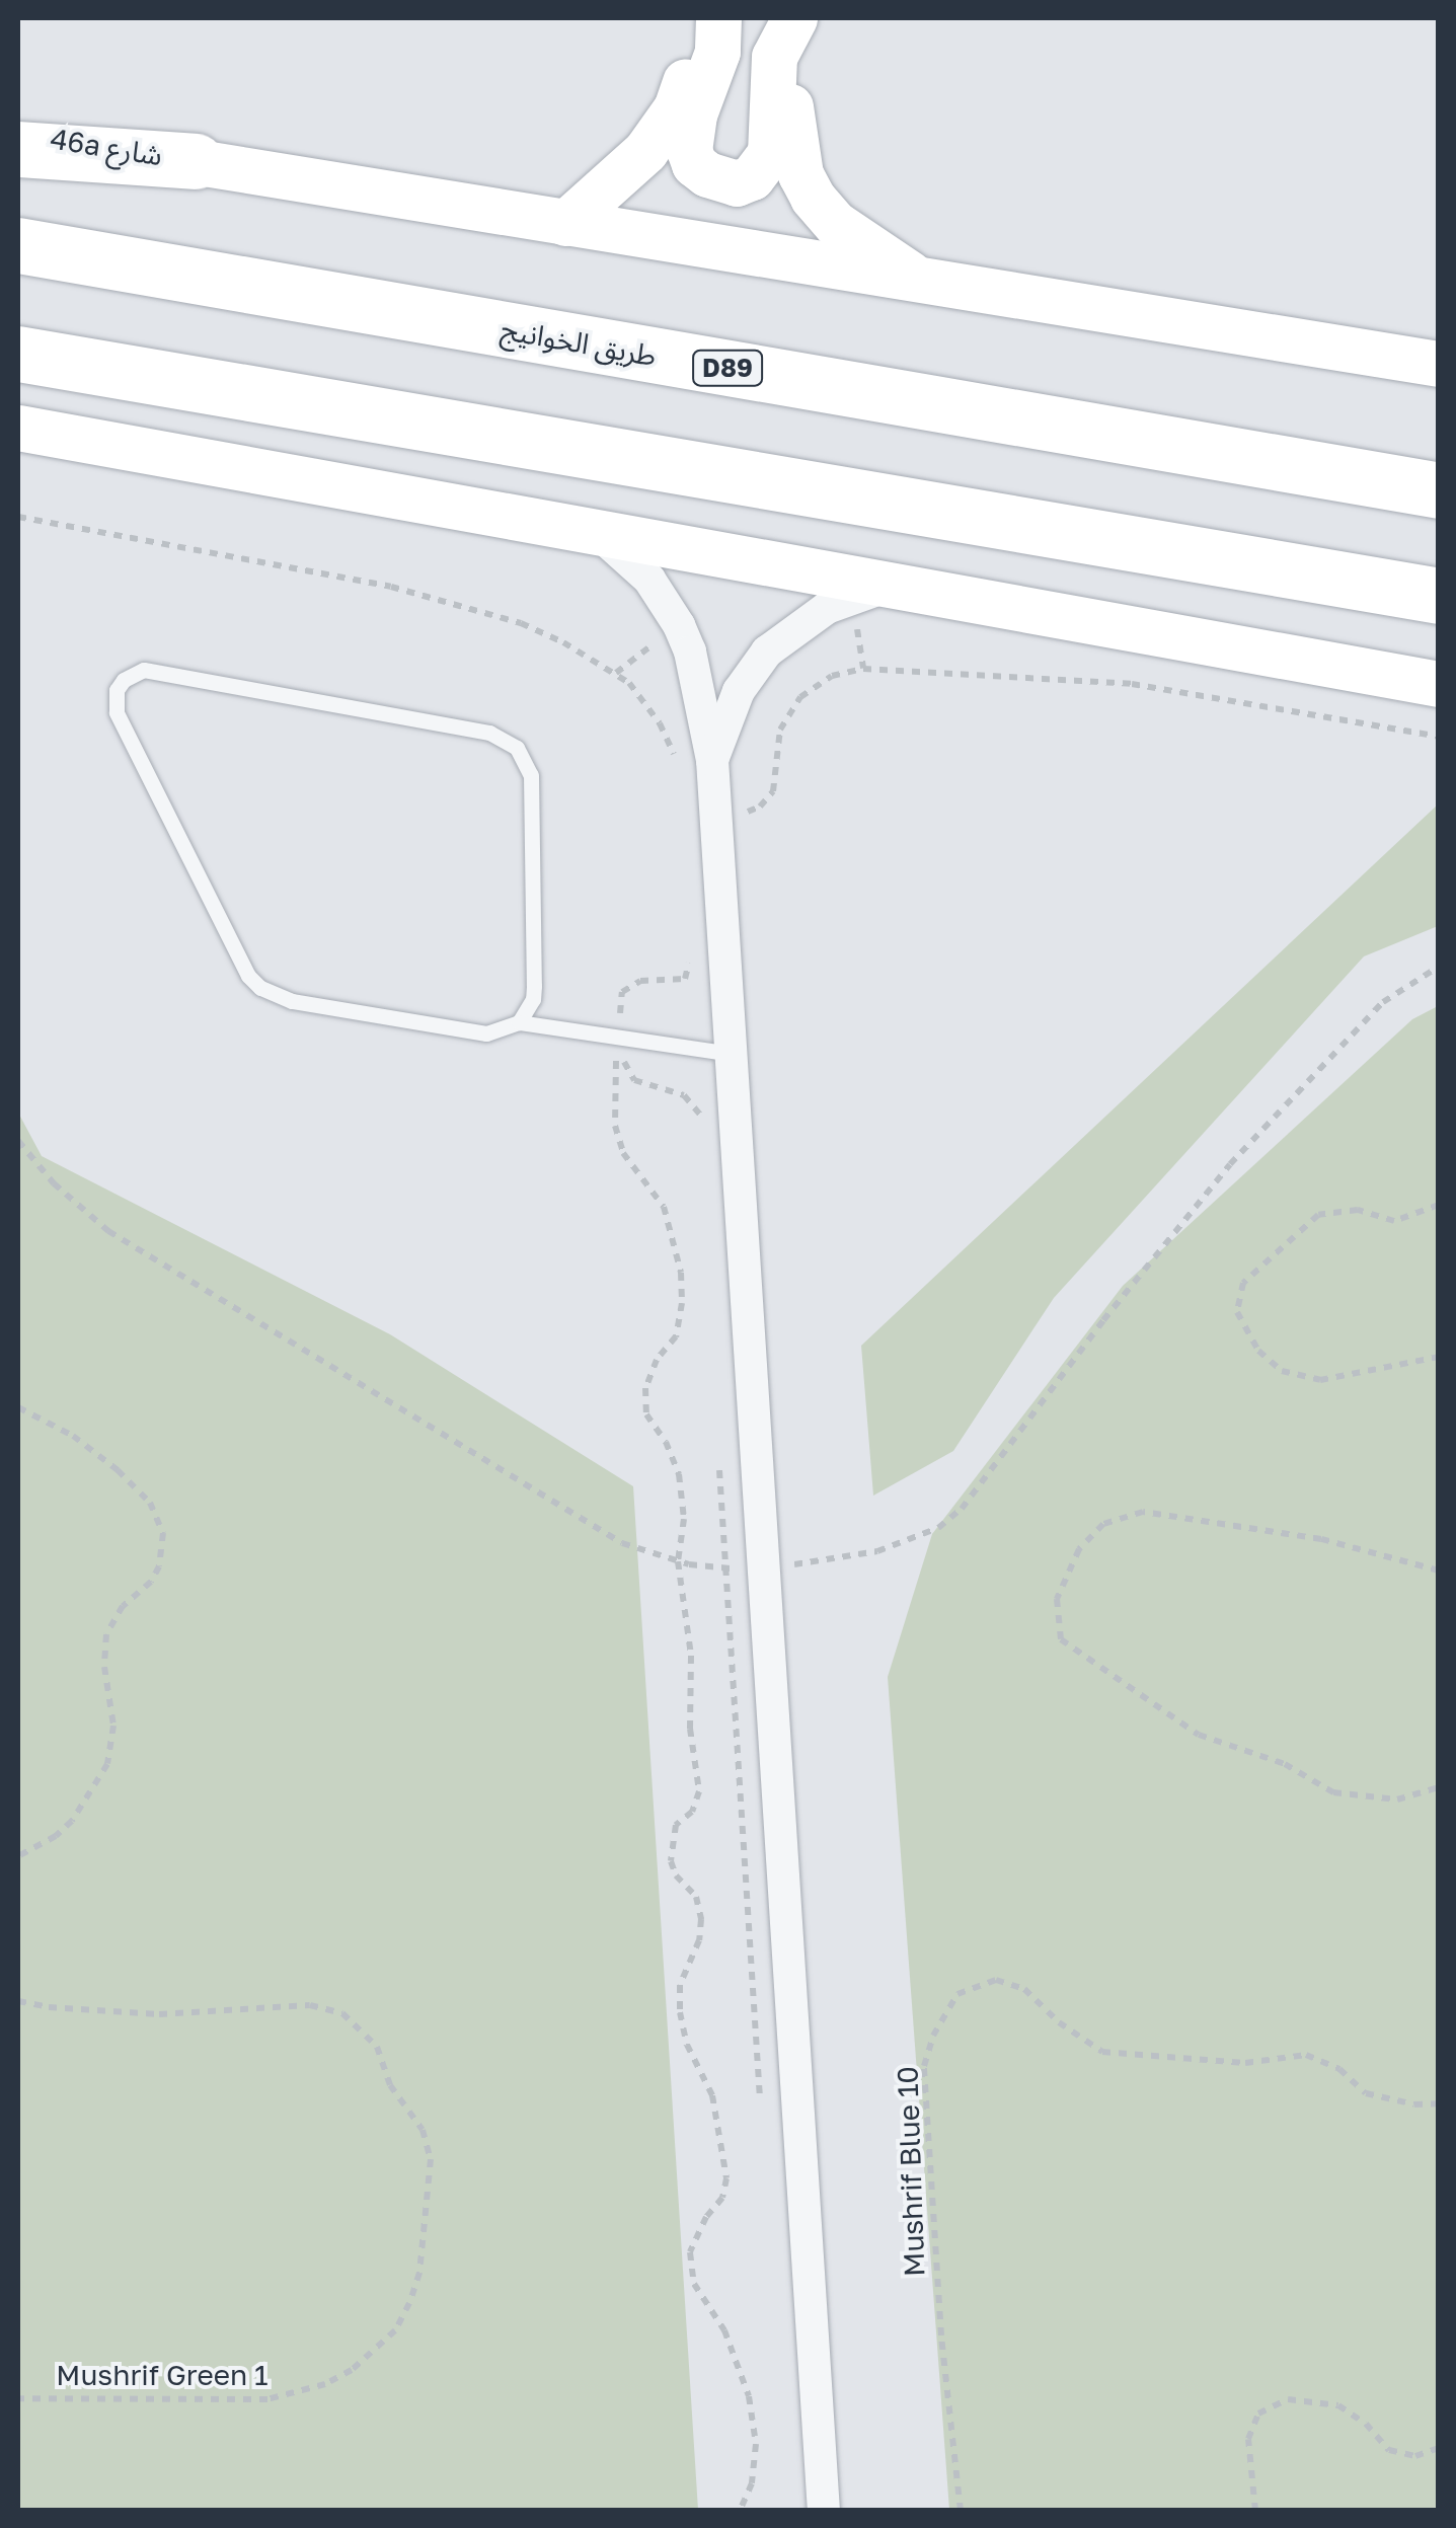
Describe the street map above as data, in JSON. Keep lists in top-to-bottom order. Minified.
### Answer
{"streets":{"highway":["طريق الخوانيج","D89"],"street":["46a شارع"],"path":["Mushrif Blue 10","Mushrif Green 1"]}}
